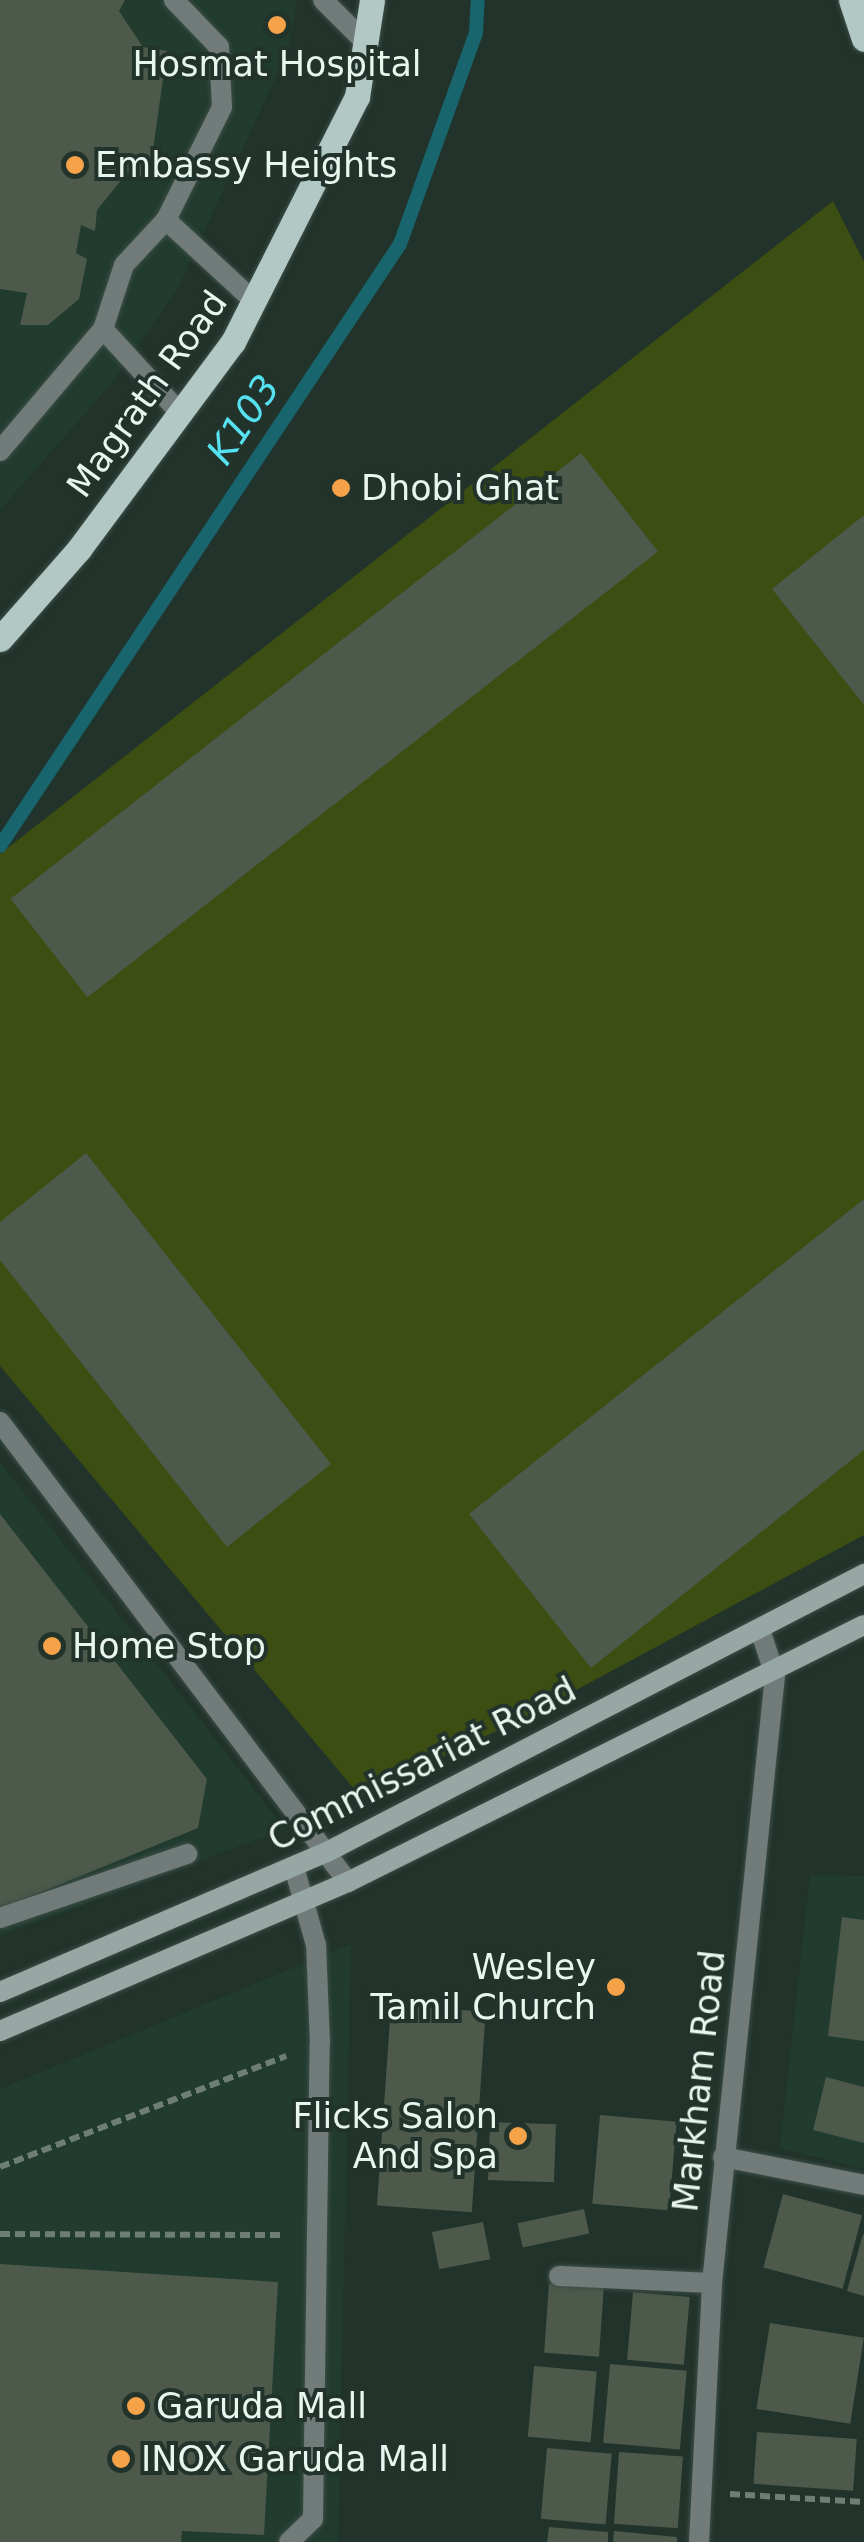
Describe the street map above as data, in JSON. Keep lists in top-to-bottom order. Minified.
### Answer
{"streets":{"main road":["Magrath Road","Commissariat Road"],"street":["Markham Road"]},"crossings":[["Commissariat Road","Markham Road"]],"water":["K103"],"places":["Hosmat Hospital","Embassy Heights","Dhobi Ghat","Home Stop","Wesley Tamil Church","Flicks Salon And Spa","Garuda Mall","INOX Garuda Mall"]}
